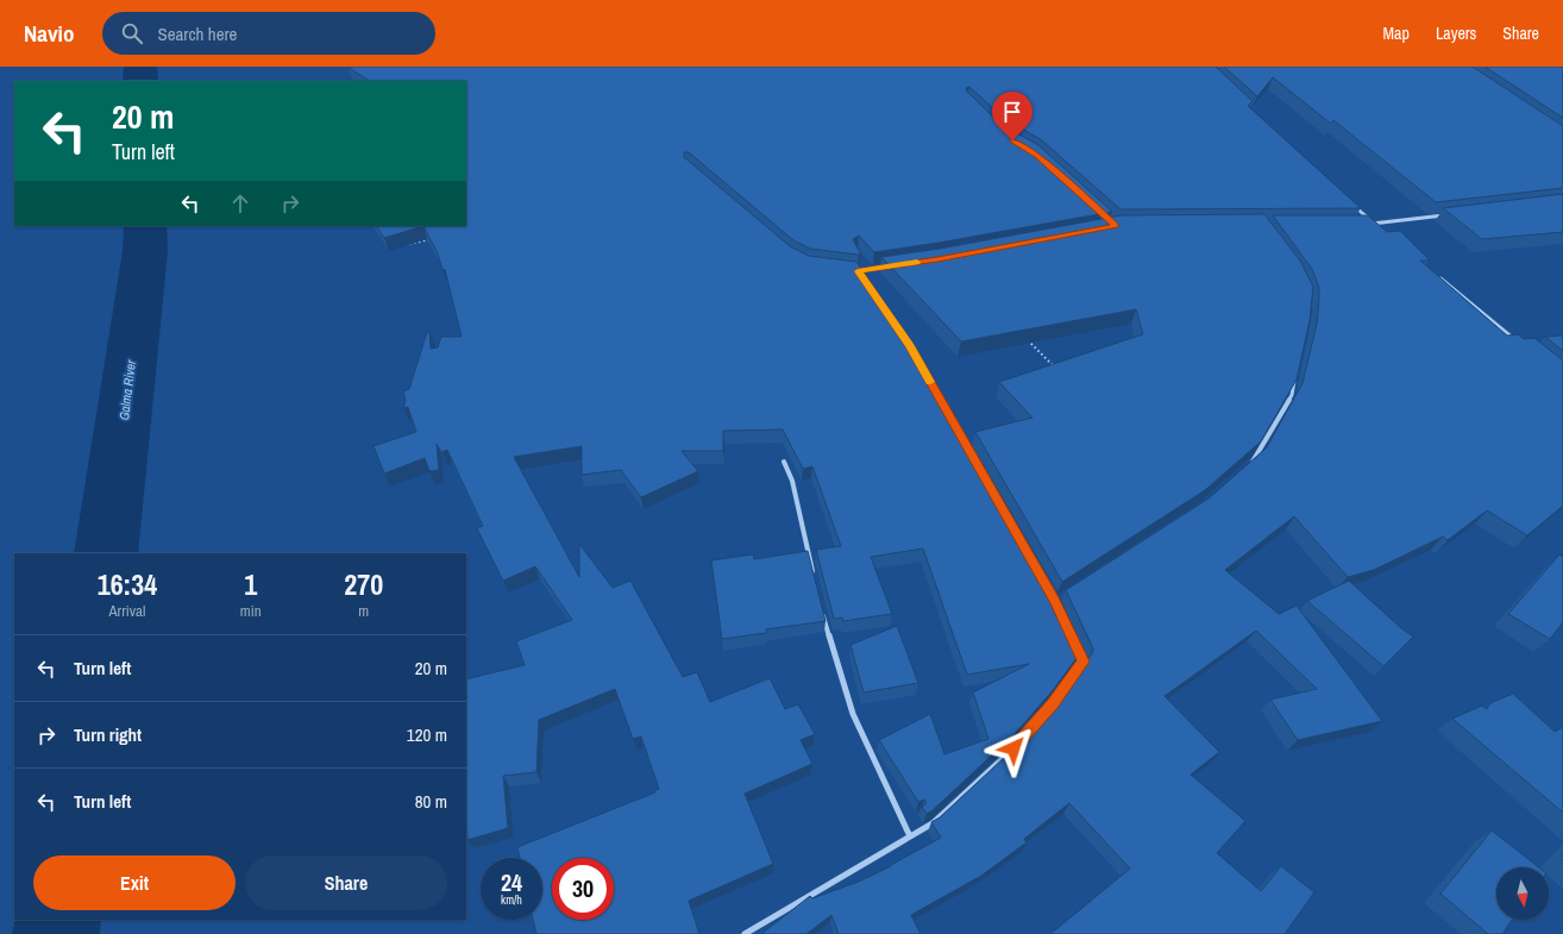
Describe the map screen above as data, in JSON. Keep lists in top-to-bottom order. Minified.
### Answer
{"water":["Galma River"],"north":"bottom","page":{"header":"Navio","search":"Search here","nav":["Map","Layers","Share"],"turn":["20 m","Turn left"],"eta":["16:34","Arrival","1","min","270","m"],"list":[{"name":"Turn left","value":"20 m"},{"name":"Turn right","value":"120 m"},{"name":"Turn left","value":"80 m"}],"buttons":["Exit","Share"],"speed":"24 km/h","limit":"30"}}
